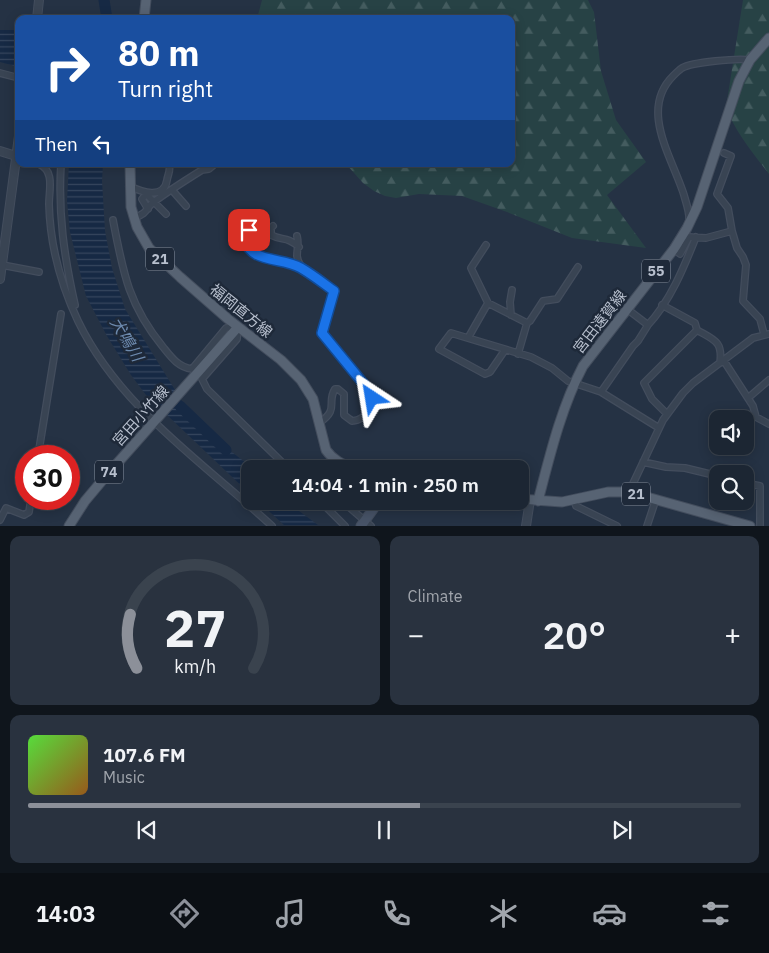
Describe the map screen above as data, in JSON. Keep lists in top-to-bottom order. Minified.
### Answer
{"streets":{"main road":["21","55","福岡直方線","宮田遠賀線","宮田小竹線","74"]},"crossings":[["21","宮田遠賀線"],["福岡直方線","宮田小竹線"]],"water":["犬鳴川"],"page":{"turn":["80 m","Turn right"],"then":"Then","limit":"30","trip":"14:04 · 1 min · 250 m","tile":"Climate","heat":["−","20°","+"],"song":["107.6 FM","Music"],"tabs":"14:03","gauge":["27","km/h"]}}
